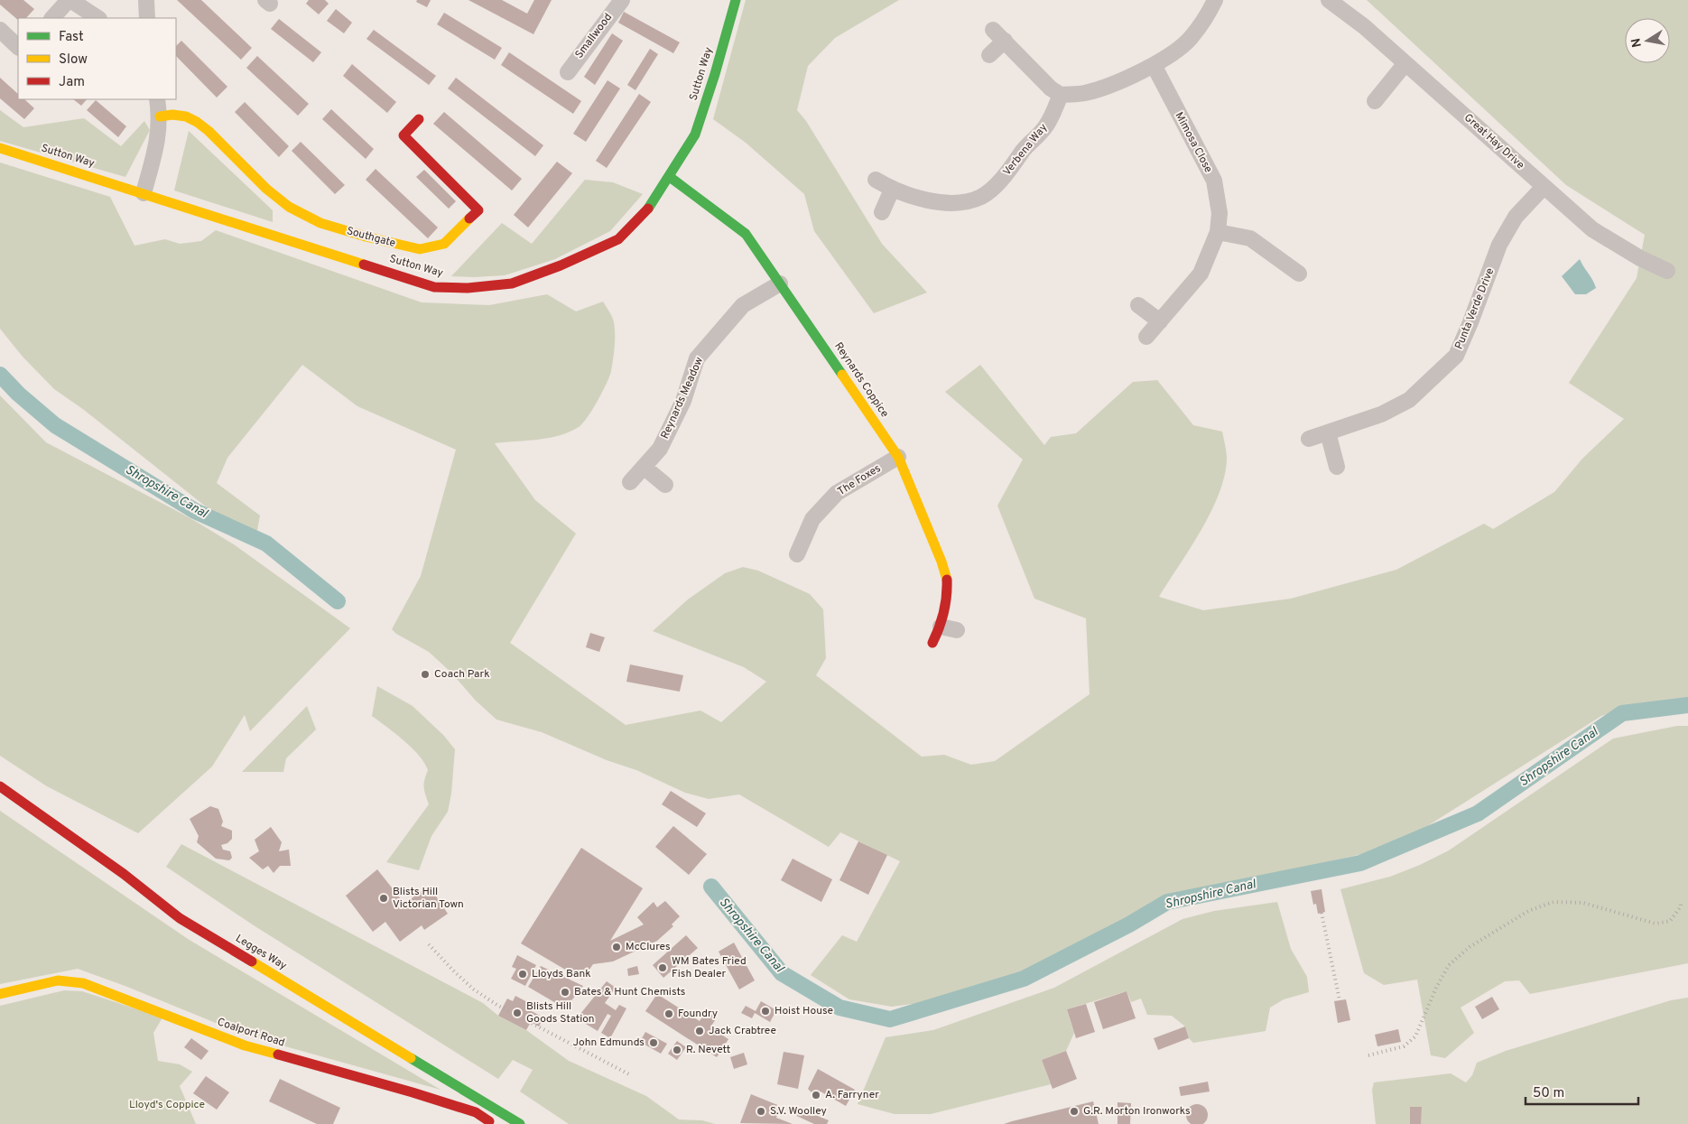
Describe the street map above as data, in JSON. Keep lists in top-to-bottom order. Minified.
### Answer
{"streets":{"street":["Smallwood","Sutton Way","Great Hay Drive","Mimosa Close","Verbena Way","Southgate","Punta Verde Drive","Reynards Coppice","Reynards Meadow","The Foxes","Legges Way","Coalport Road"]},"crossings":[["Sutton Way","Reynards Coppice"],["Great Hay Drive","Punta Verde Drive"],["Reynards Coppice","Reynards Meadow"],["Reynards Coppice","The Foxes"]],"water":["Shropshire Canal"],"parks":["Lloyd's Coppice"],"places":["Coach Park","Blists Hill Victorian Town","McClures","WM Bates Fried Fish Dealer","Lloyds Bank","Bates & Hunt Chemists","Hoist House","Blists Hill Goods Station","Foundry","Jack Crabtree","John Edmunds","R. Nevett","A. Farryner","S.V. Woolley","G.R. Morton Ironworks"],"legend":["Fast","Slow","Jam"],"scale_bar":"50 m","north":"left"}
